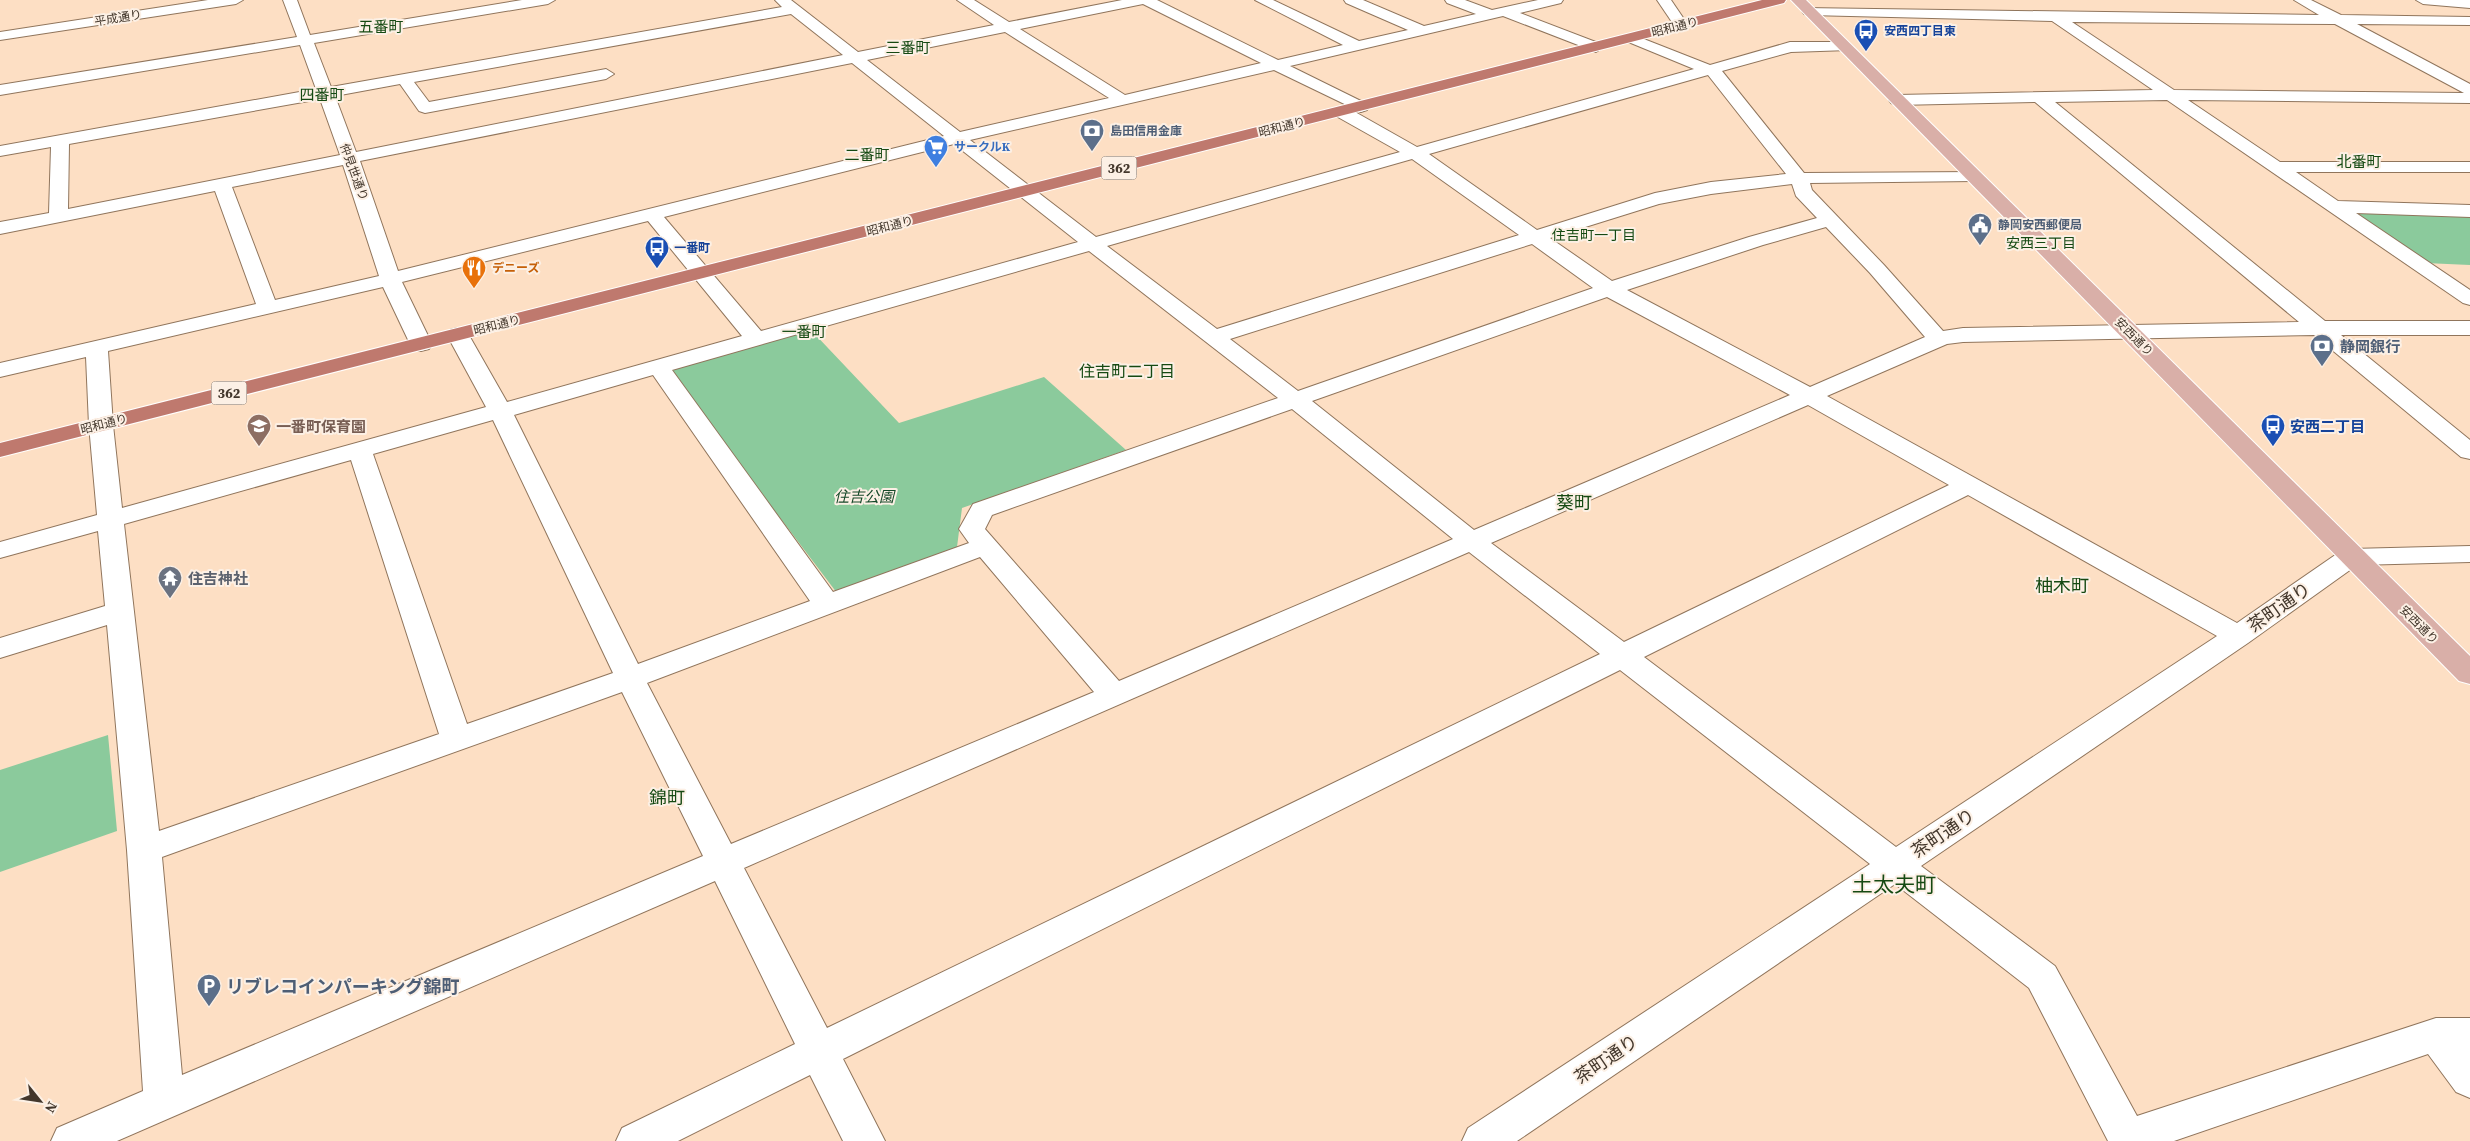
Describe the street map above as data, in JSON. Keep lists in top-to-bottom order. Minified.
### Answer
{"streets":{"highway":["昭和通り","362"],"main road":["安西通り"],"street":["平成通り","仲見世通り","茶町通り"]},"crossings":[["昭和通り","仲見世通り"],["安西通り","茶町通り"]],"districts":["五番町","三番町","四番町","二番町","北番町","住吉町一丁目","安西三丁目","一番町","住吉町二丁目","葵町","柚木町","錦町","土太夫町"],"parks":["住吉公園"],"places":{"bus stop":["安西四丁目東","一番町","安西二丁目"],"bank":["島田信用金庫","静岡銀行"],"supermarket":["サークルK"],"public building":["静岡安西郵便局"],"restaurant":["デニーズ"],"school or university":["一番町保育園"],"temple":["住吉神社"],"parking":["リブレコインパーキング錦町"]},"north":"bottom right"}
